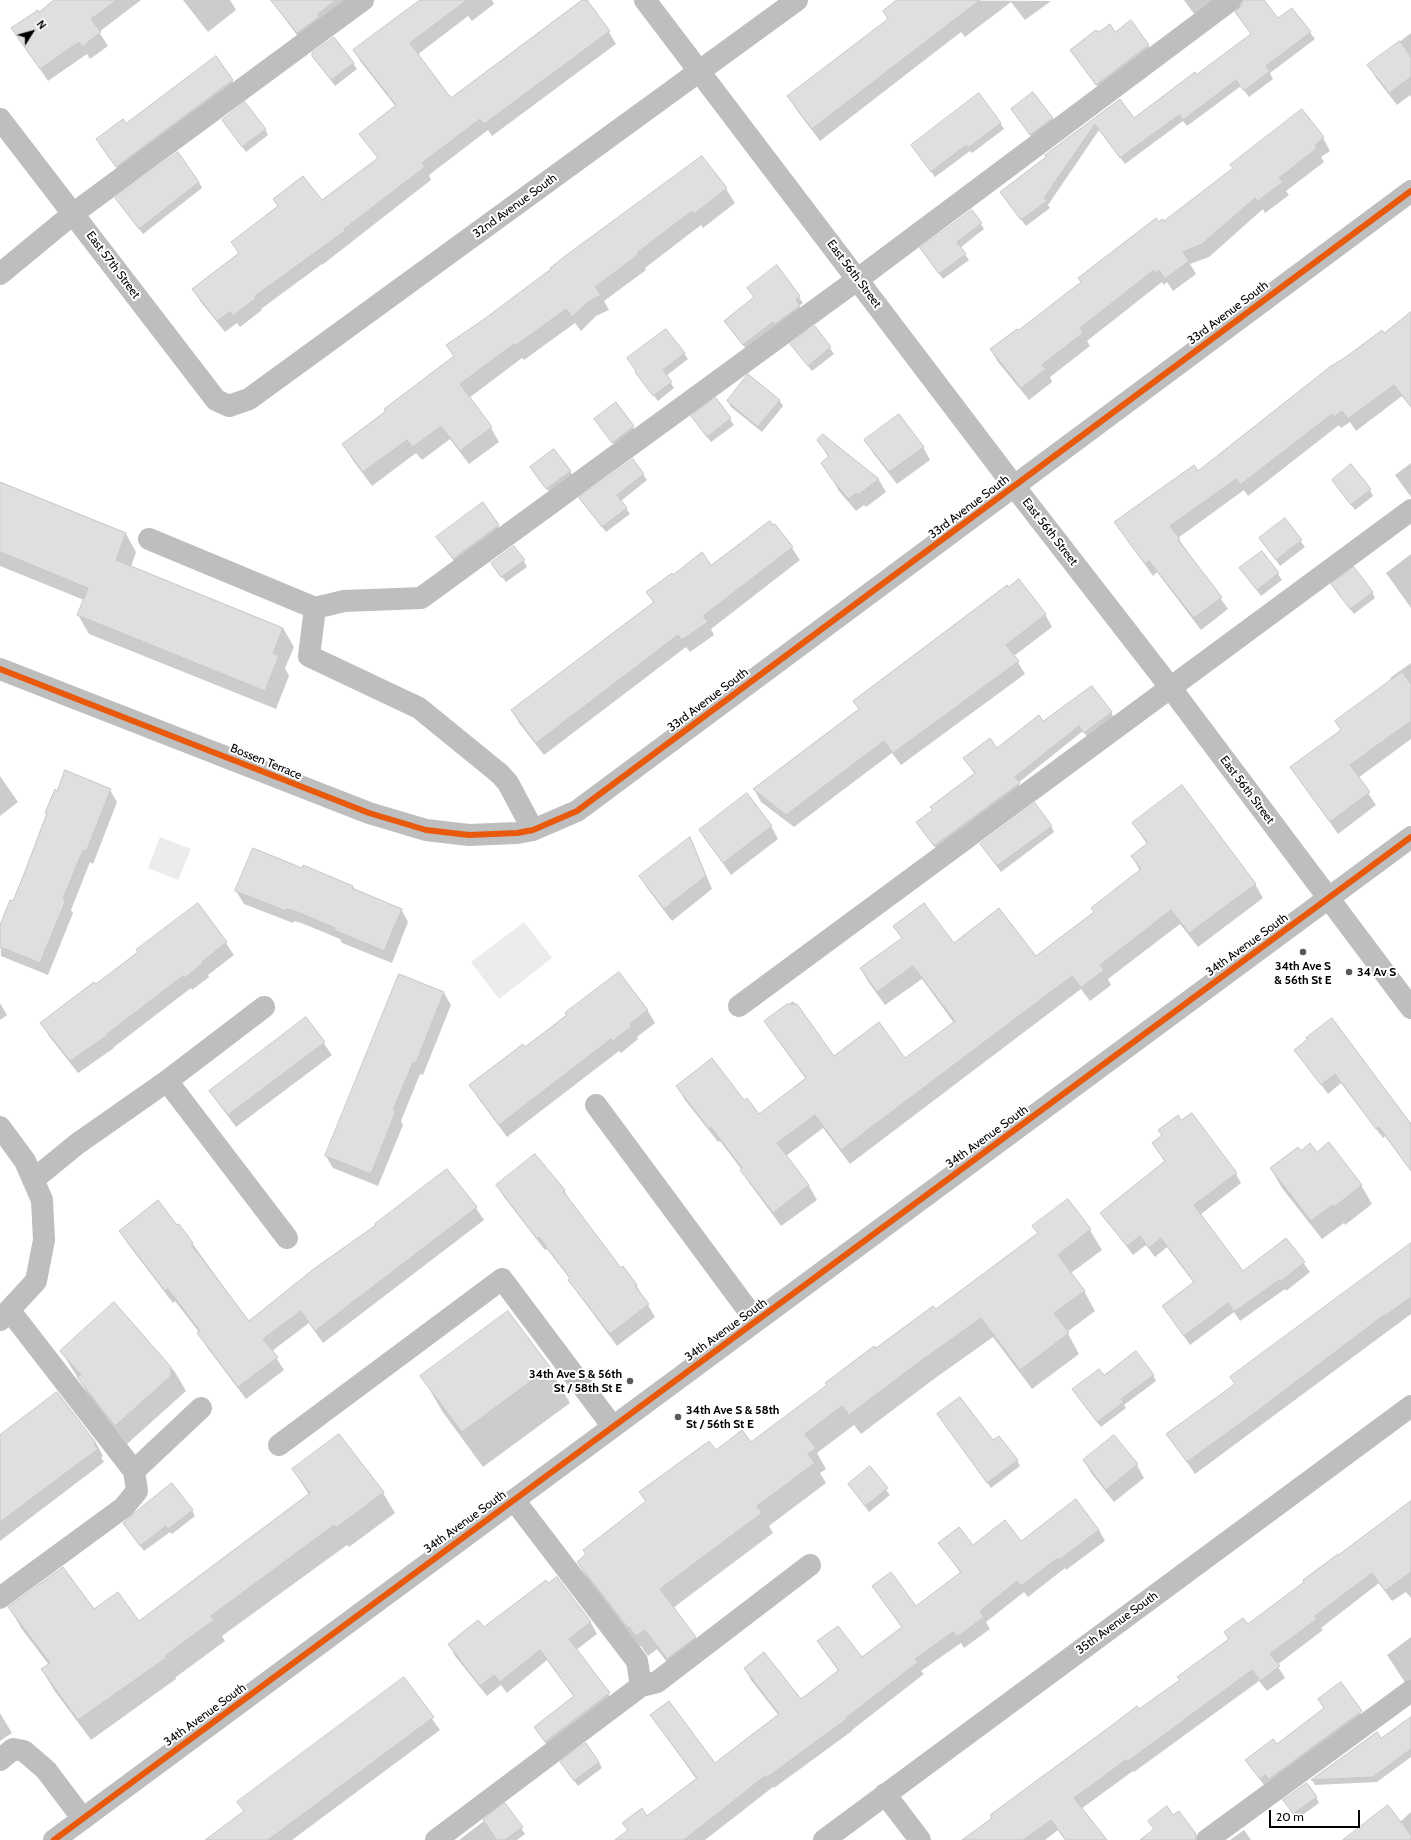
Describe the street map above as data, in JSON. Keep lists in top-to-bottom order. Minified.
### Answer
{"streets":{"street":["32nd Avenue South","East 57th Street","East 56th Street","33rd Avenue South","Bossen Terrace","34th Avenue South","35th Avenue South"]},"crossings":[["32nd Avenue South","East 57th Street"],["32nd Avenue South","East 56th Street"],["East 56th Street","33rd Avenue South"],["East 56th Street","34th Avenue South"],["33rd Avenue South","Bossen Terrace"]],"places":["34th Ave S & 56th St E","34 Av S","34th Ave S & 56th St / 58th St E","34th Ave S & 58th St / 56th St E"],"scale_bar":"20 m","north":"top right"}
